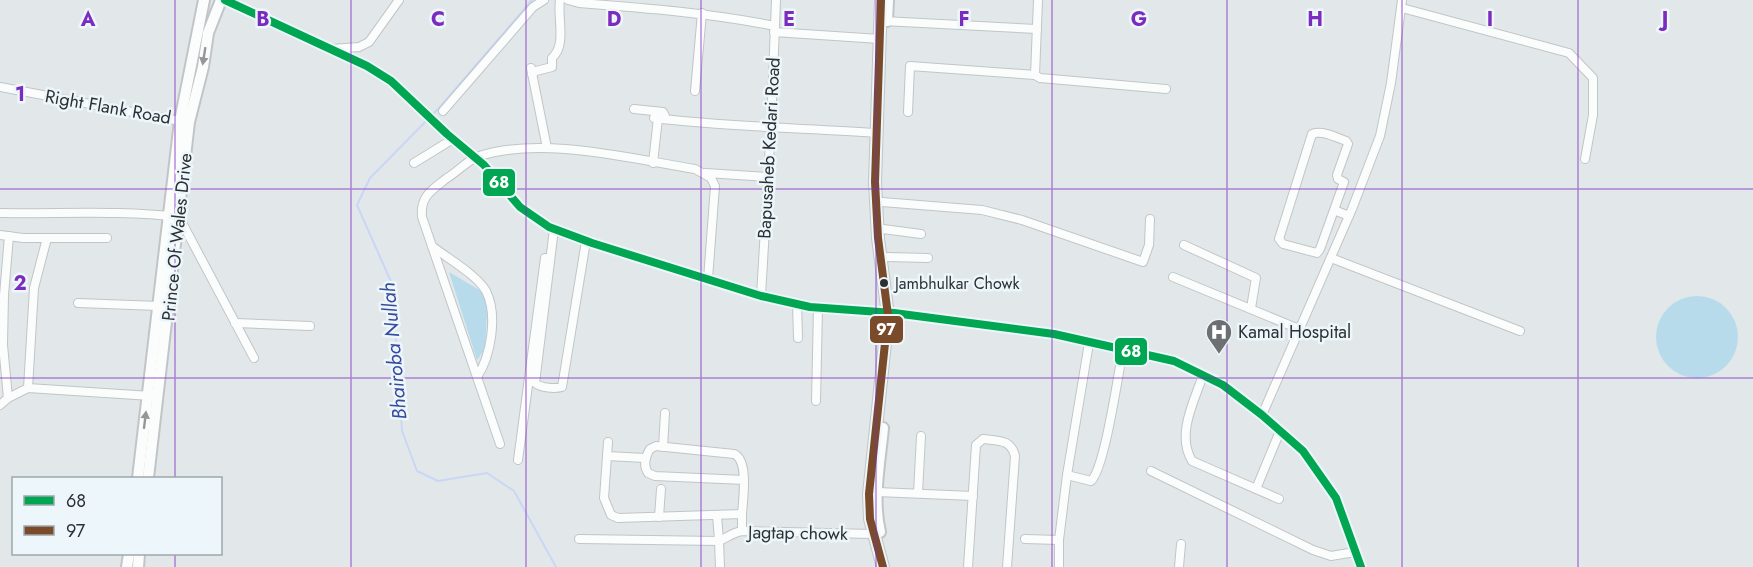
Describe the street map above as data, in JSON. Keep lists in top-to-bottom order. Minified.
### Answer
{"streets":{"main road":["Prince Of Wales Drive"],"street":["Right Flank Road","Bapusaheb Kedari Road","Jagtap chowk"]},"crossings":[["Right Flank Road","Prince Of Wales Drive"]],"water":["Bhairoba Nullah"],"places":{"other":["Jambhulkar Chowk"],"hospital":["Kamal Hospital"]},"lines":["transit line 68","transit line 97"],"legend":["68","97"],"grid":{"columns":["A","B","C","D","E","F","G","H","I","J"],"rows":["1","2"]}}
